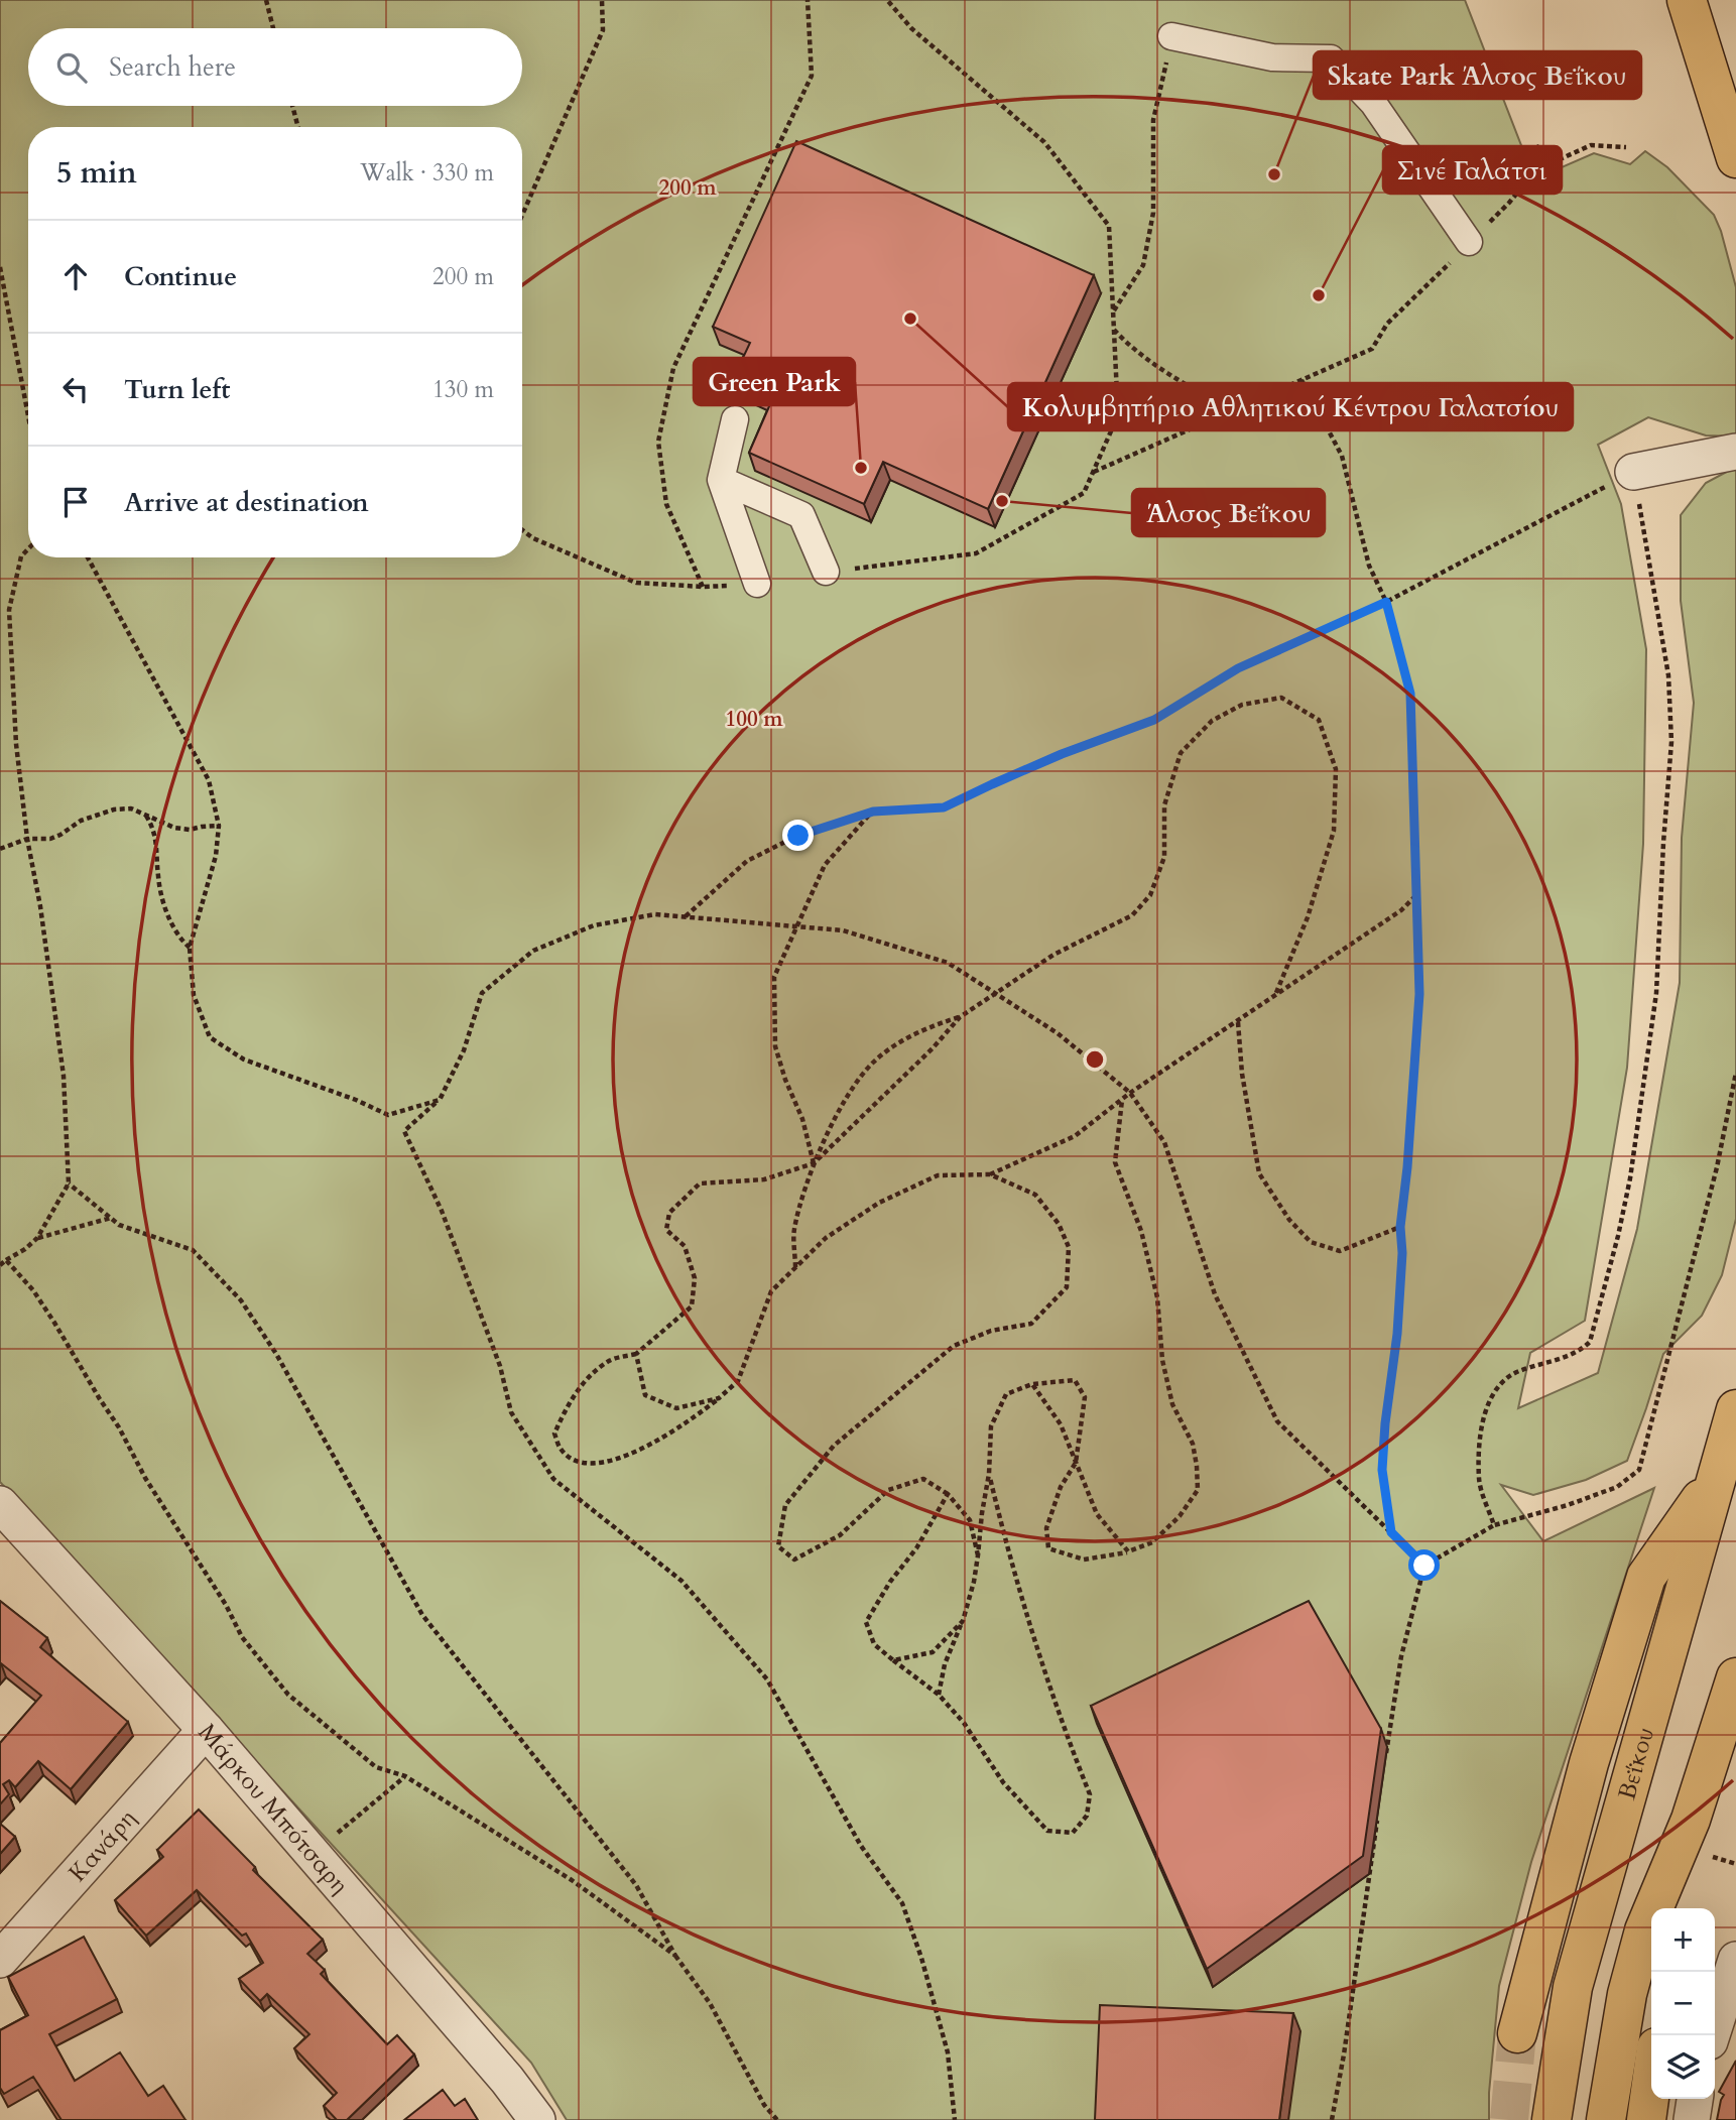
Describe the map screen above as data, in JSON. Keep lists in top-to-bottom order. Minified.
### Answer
{"streets":{"main road":["Βεΐκου"],"street":["Μάρκου Μπότσαρη","Κανάρη"]},"crossings":[["Μάρκου Μπότσαρη","Κανάρη"]],"places":["Skate Park Άλσος Βεΐκου","Σινέ Γαλάτσι","Κολυμβητήριο Αθλητικού Κέντρου Γαλατσίου","Green Park","Άλσος Βεΐκου"],"page":{"search":"Search here","heading":["5 min","Walk · 330 m"],"list":[["Continue","200 m"],["Turn left","130 m"],"Arrive at destination"],"map_buttons":["+","−"]},"rings":["200 m","100 m"]}
